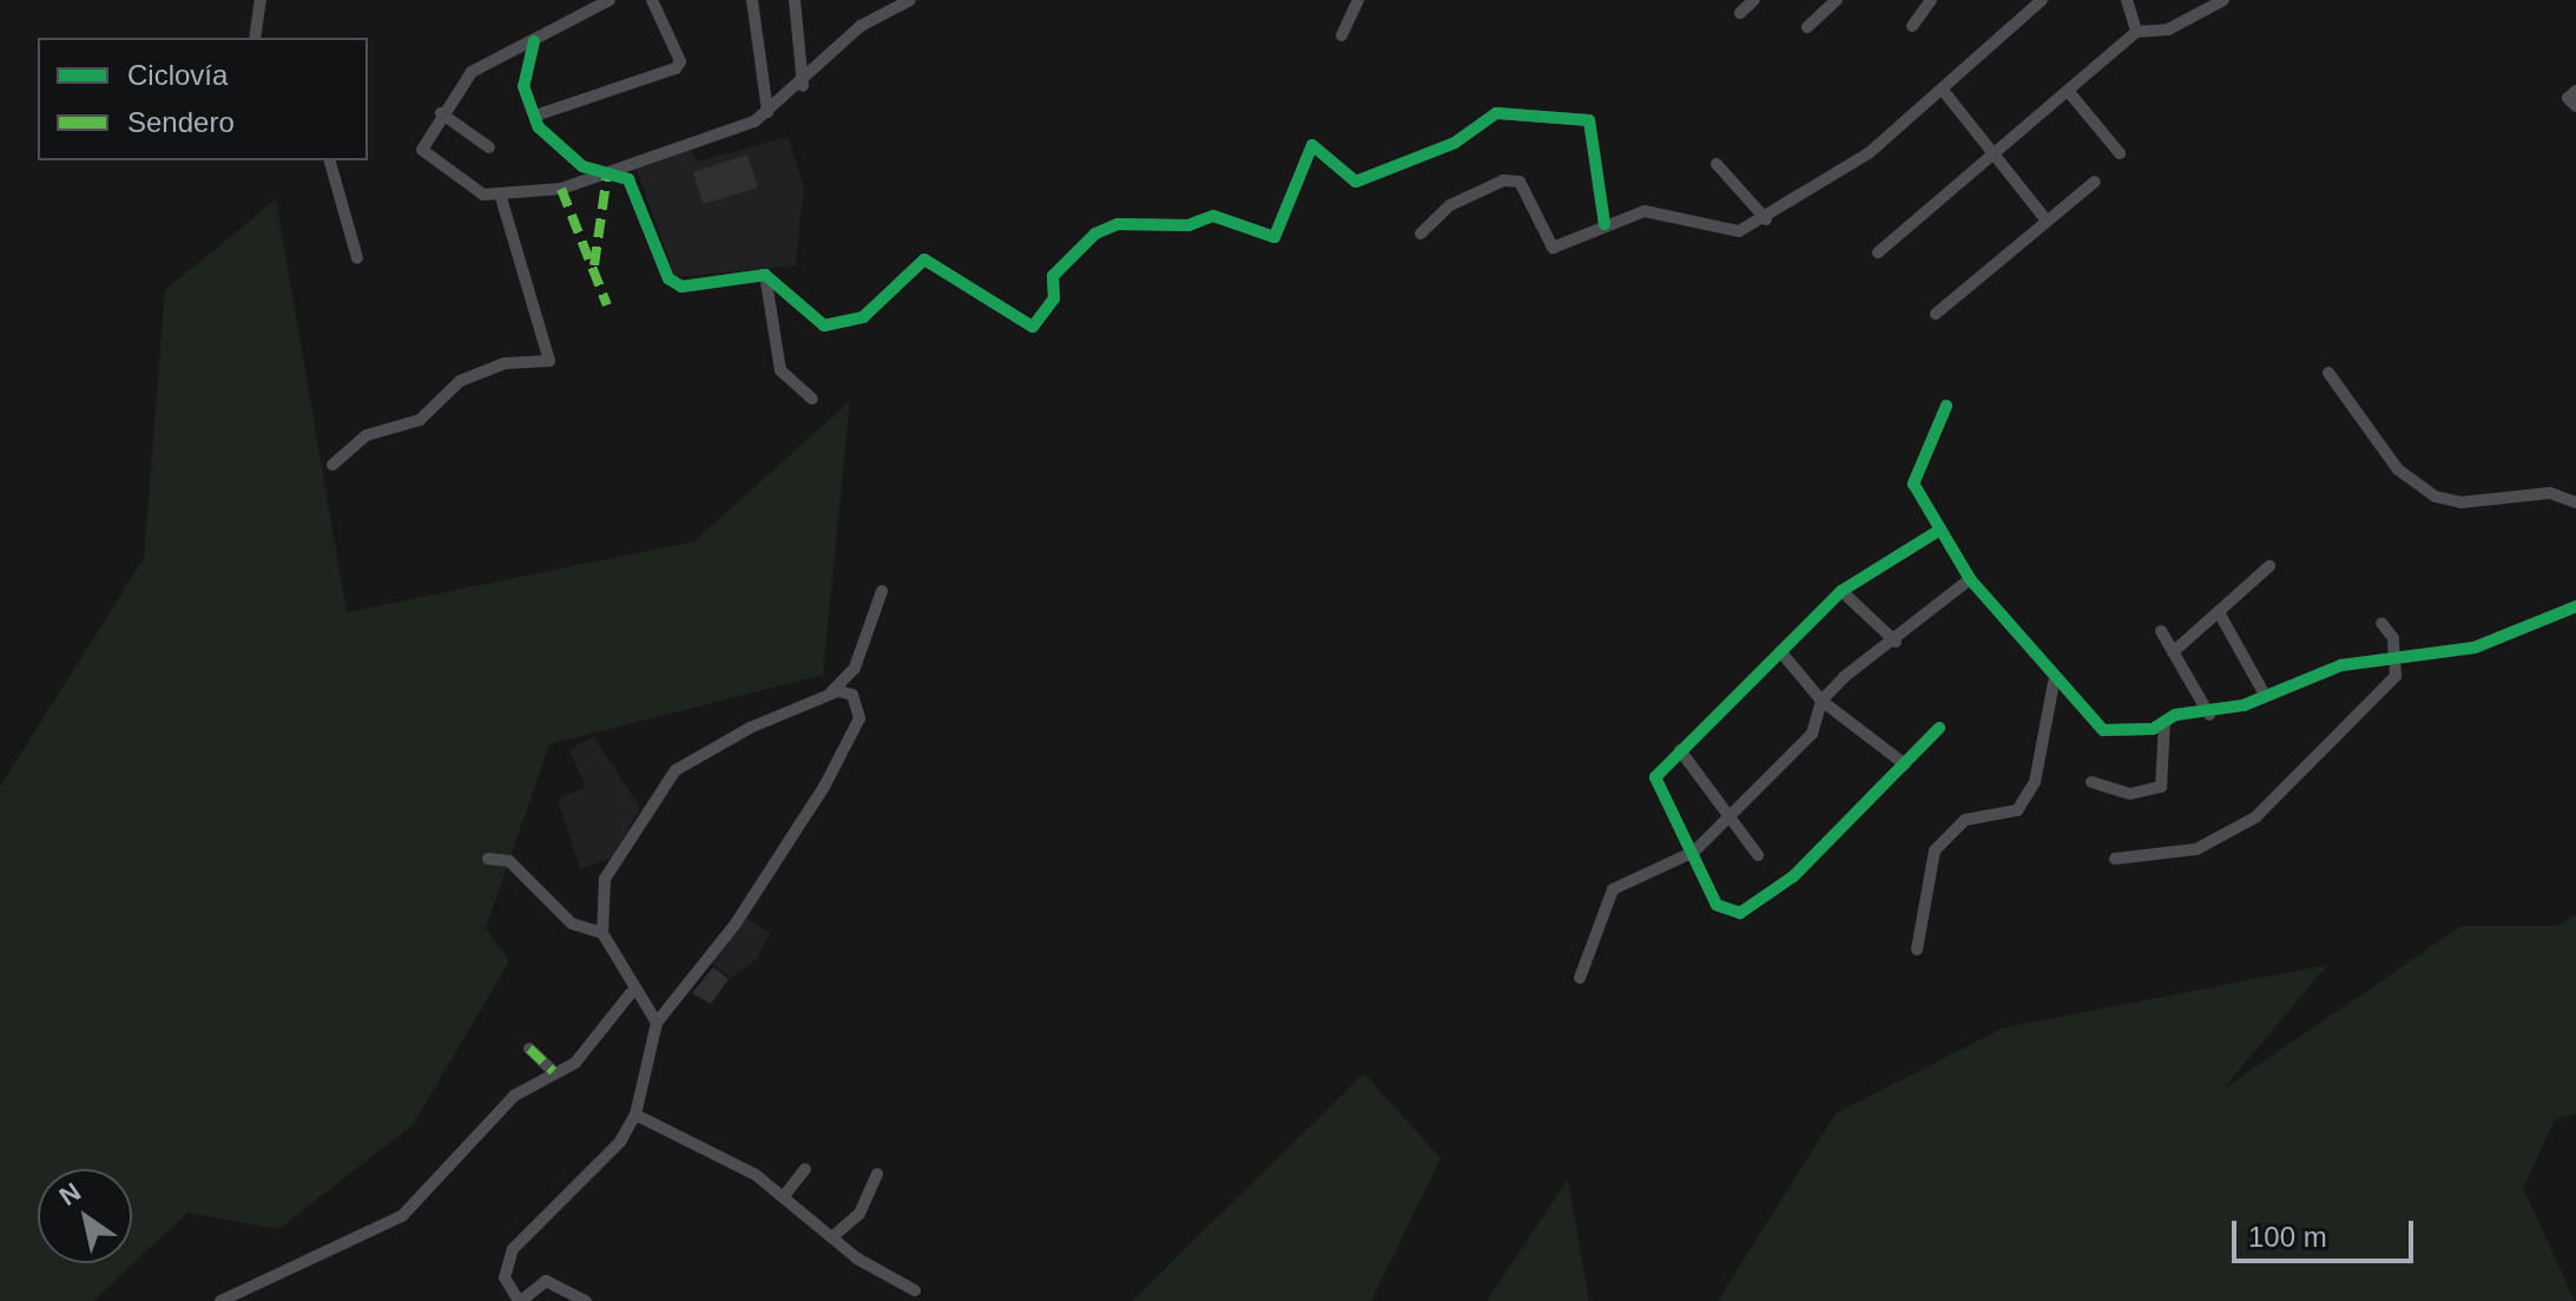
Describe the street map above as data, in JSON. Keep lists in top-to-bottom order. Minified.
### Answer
{"legend":["Ciclovía","Sendero"],"scale_bar":"100 m","north":"top left"}
